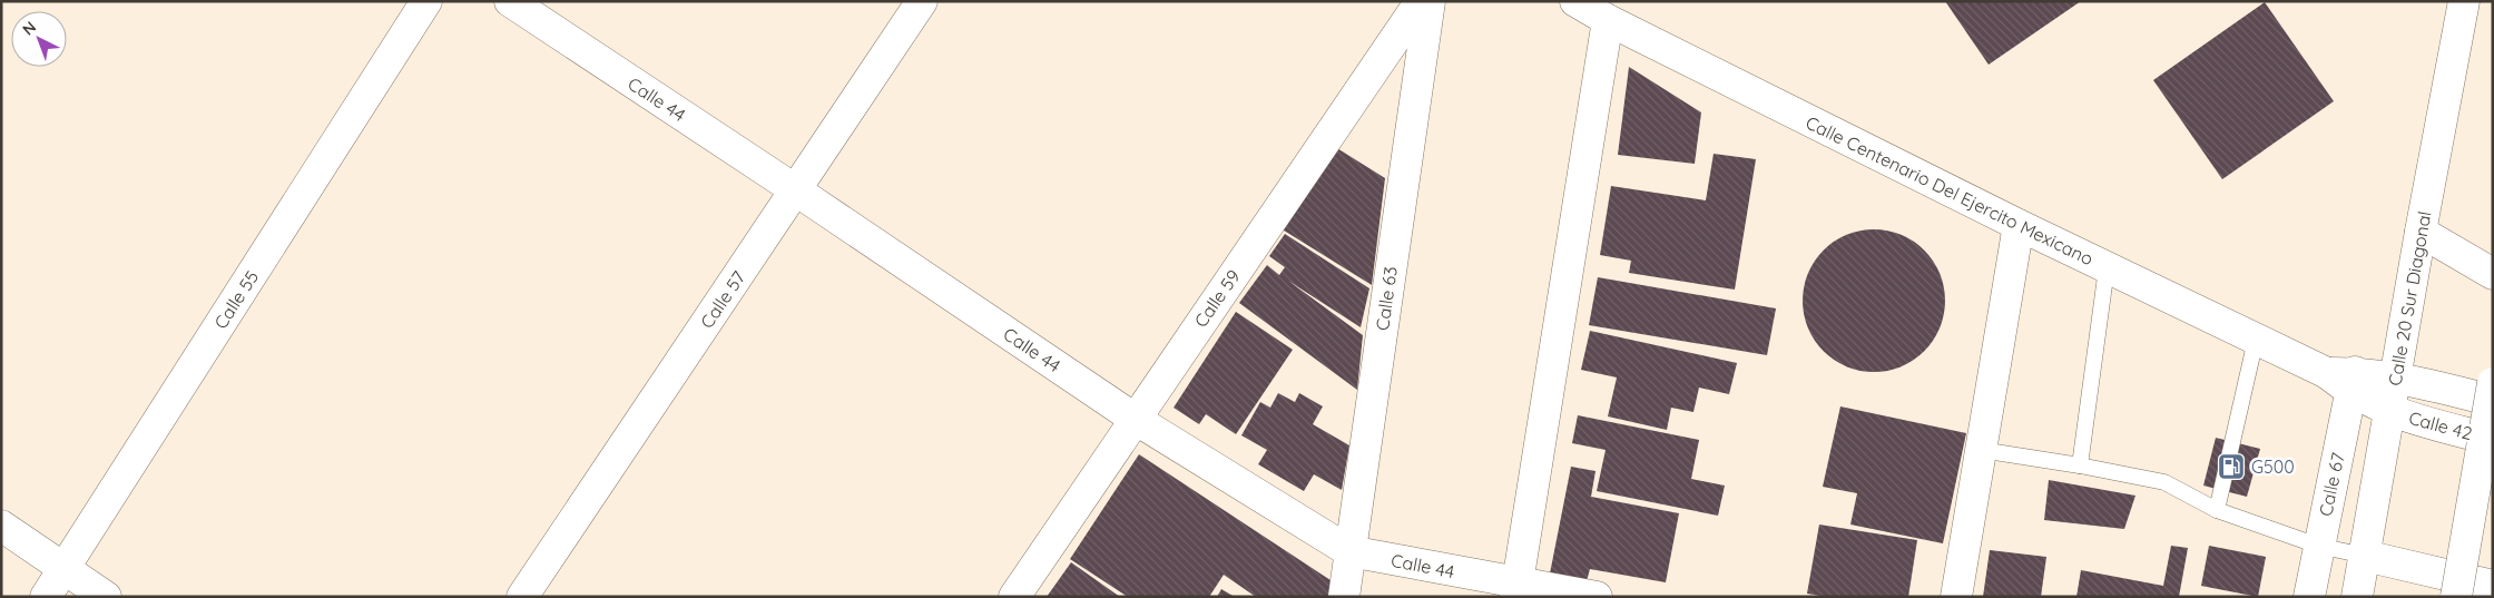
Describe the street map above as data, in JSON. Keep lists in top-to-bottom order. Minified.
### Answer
{"streets":{"main road":["Calle 44","Calle Centenario Del Ejercito Mexicano","Calle 59","Calle 63","Calle 20 Sur Diagonal","Calle 55","Calle 57","Calle 42","Calle 67"]},"crossings":[["Calle 44","Calle 59"],["Calle 44","Calle 63"],["Calle 44","Calle 57"],["Calle Centenario Del Ejercito Mexicano","Calle 20 Sur Diagonal"],["Calle Centenario Del Ejercito Mexicano","Calle 42"],["Calle Centenario Del Ejercito Mexicano","Calle 67"],["Calle 20 Sur Diagonal","Calle 42"]],"places":{"fuel station":["G500"]},"north":"top left"}
